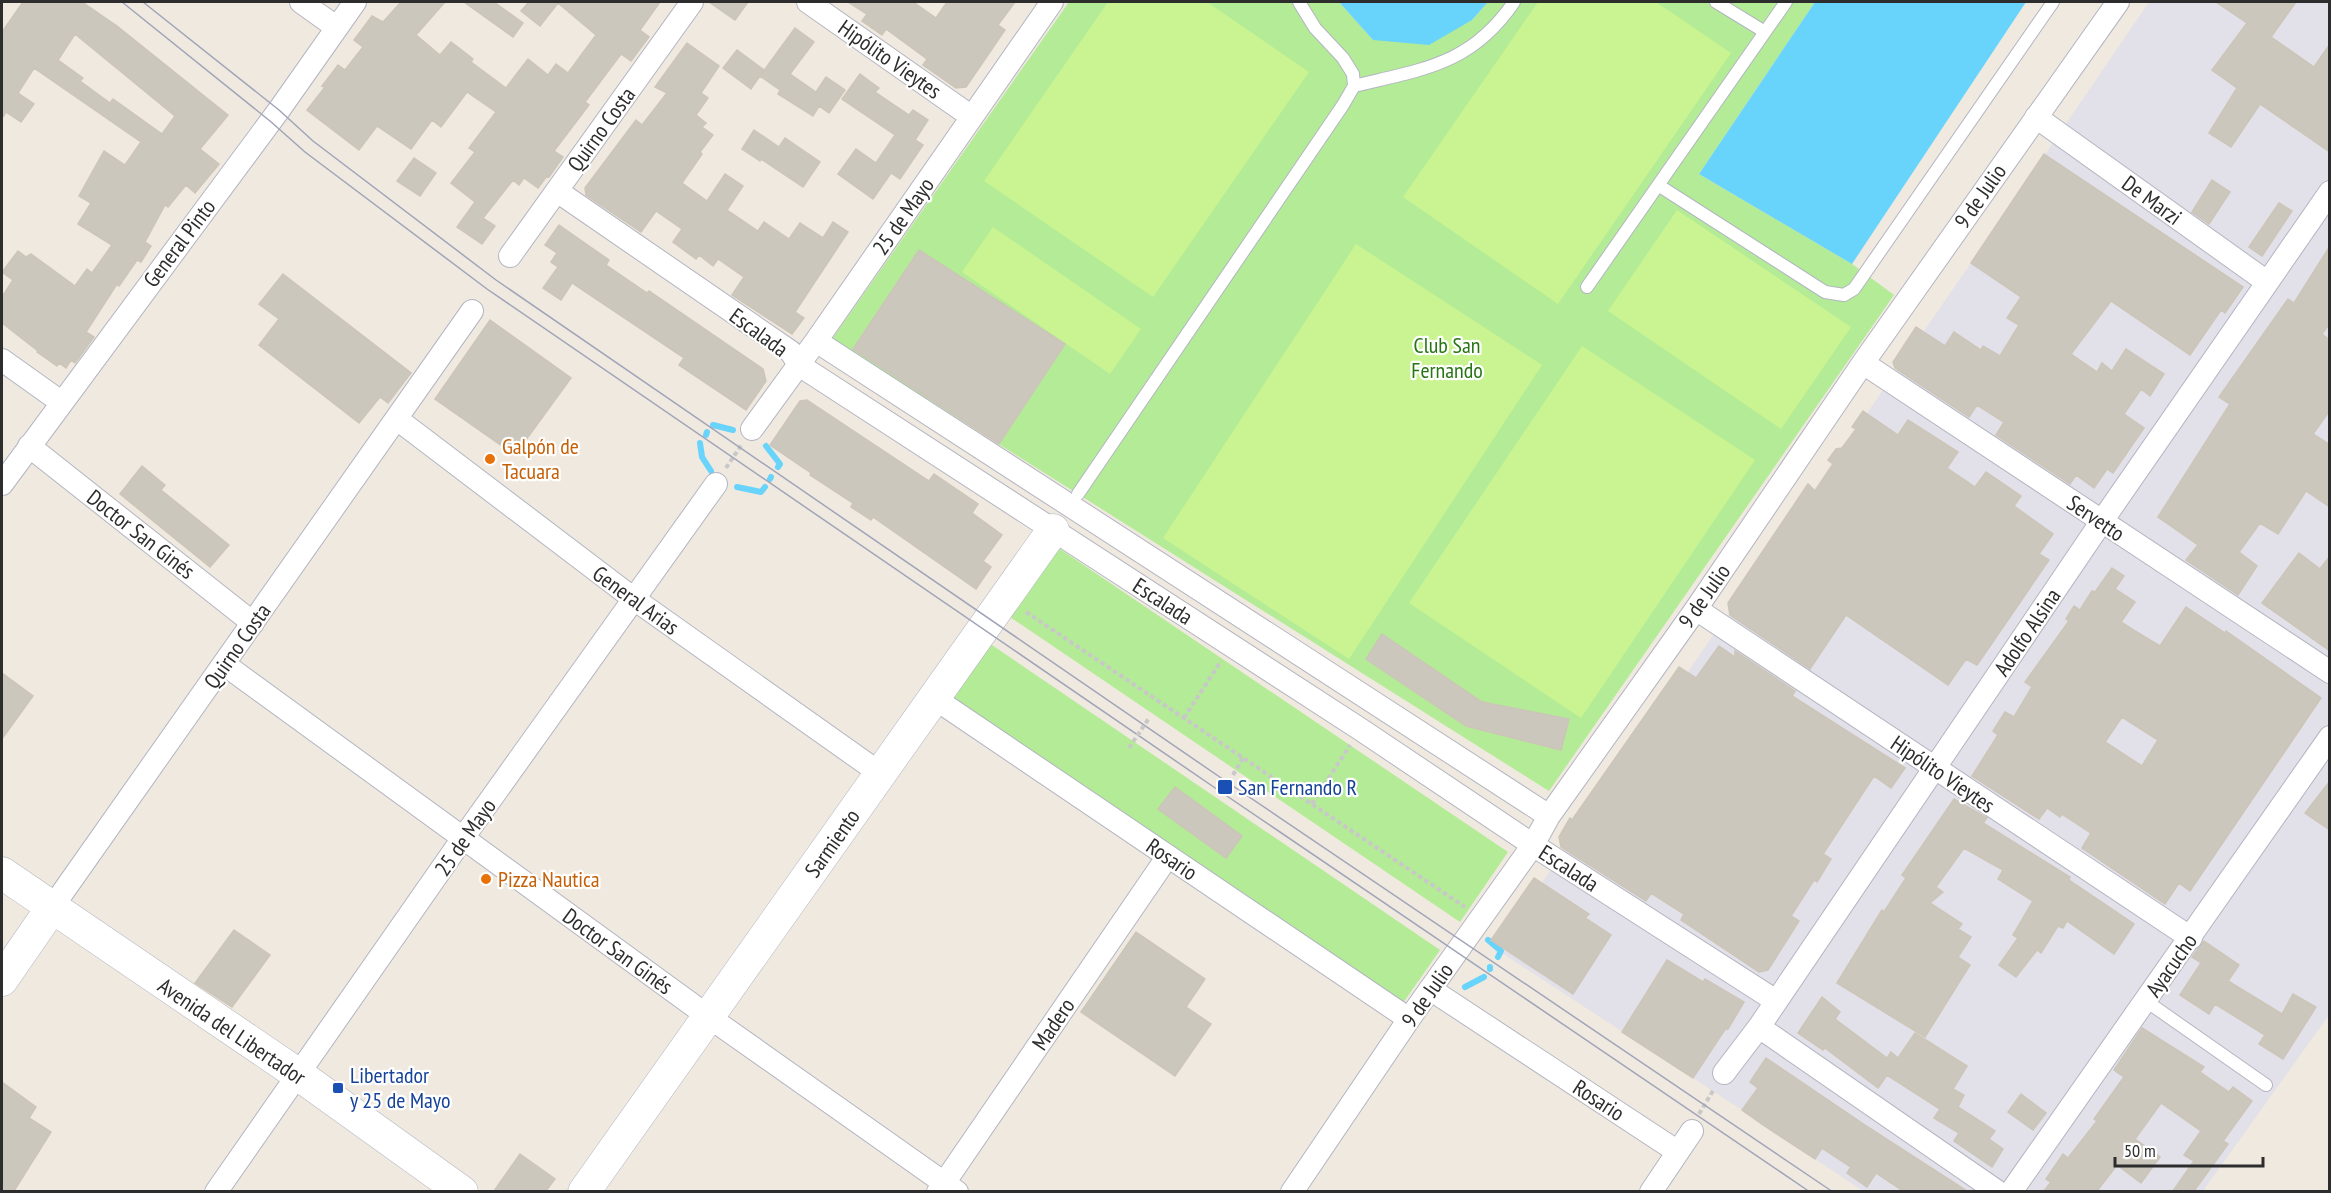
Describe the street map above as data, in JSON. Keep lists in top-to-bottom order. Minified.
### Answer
{"streets":{"street":["Hipólito Vieytes","Quirno Costa","9 de Julio","De Marzi","25 de Mayo","General Pinto","Escalada","Servetto","Doctor San Ginés","General Arias","Adolfo Alsina","Sarmiento","Rosario","Ayacucho","Madero","Avenida del Libertador"]},"crossings":[["Hipólito Vieytes","9 de Julio"],["Hipólito Vieytes","25 de Mayo"],["Hipólito Vieytes","Adolfo Alsina"],["Hipólito Vieytes","Ayacucho"],["Quirno Costa","Escalada"],["Quirno Costa","Doctor San Ginés"],["Quirno Costa","General Arias"],["Quirno Costa","Avenida del Libertador"],["9 de Julio","De Marzi"],["9 de Julio","Escalada"],["9 de Julio","Servetto"],["9 de Julio","Rosario"],["De Marzi","Adolfo Alsina"],["25 de Mayo","Escalada"],["25 de Mayo","Doctor San Ginés"],["25 de Mayo","General Arias"],["25 de Mayo","Avenida del Libertador"],["General Pinto","Doctor San Ginés"],["Escalada","Adolfo Alsina"],["Escalada","Sarmiento"],["Servetto","Adolfo Alsina"],["Doctor San Ginés","Sarmiento"],["Doctor San Ginés","Madero"],["General Arias","Sarmiento"],["Sarmiento","Rosario"],["Rosario","Madero"]],"parks":["Club San Fernando"],"places":{"other":["Galpón de Tacuara","Pizza Nautica"],"transit":["San Fernando R","Libertador y 25 de Mayo"]},"scale_bar":"50 m"}
